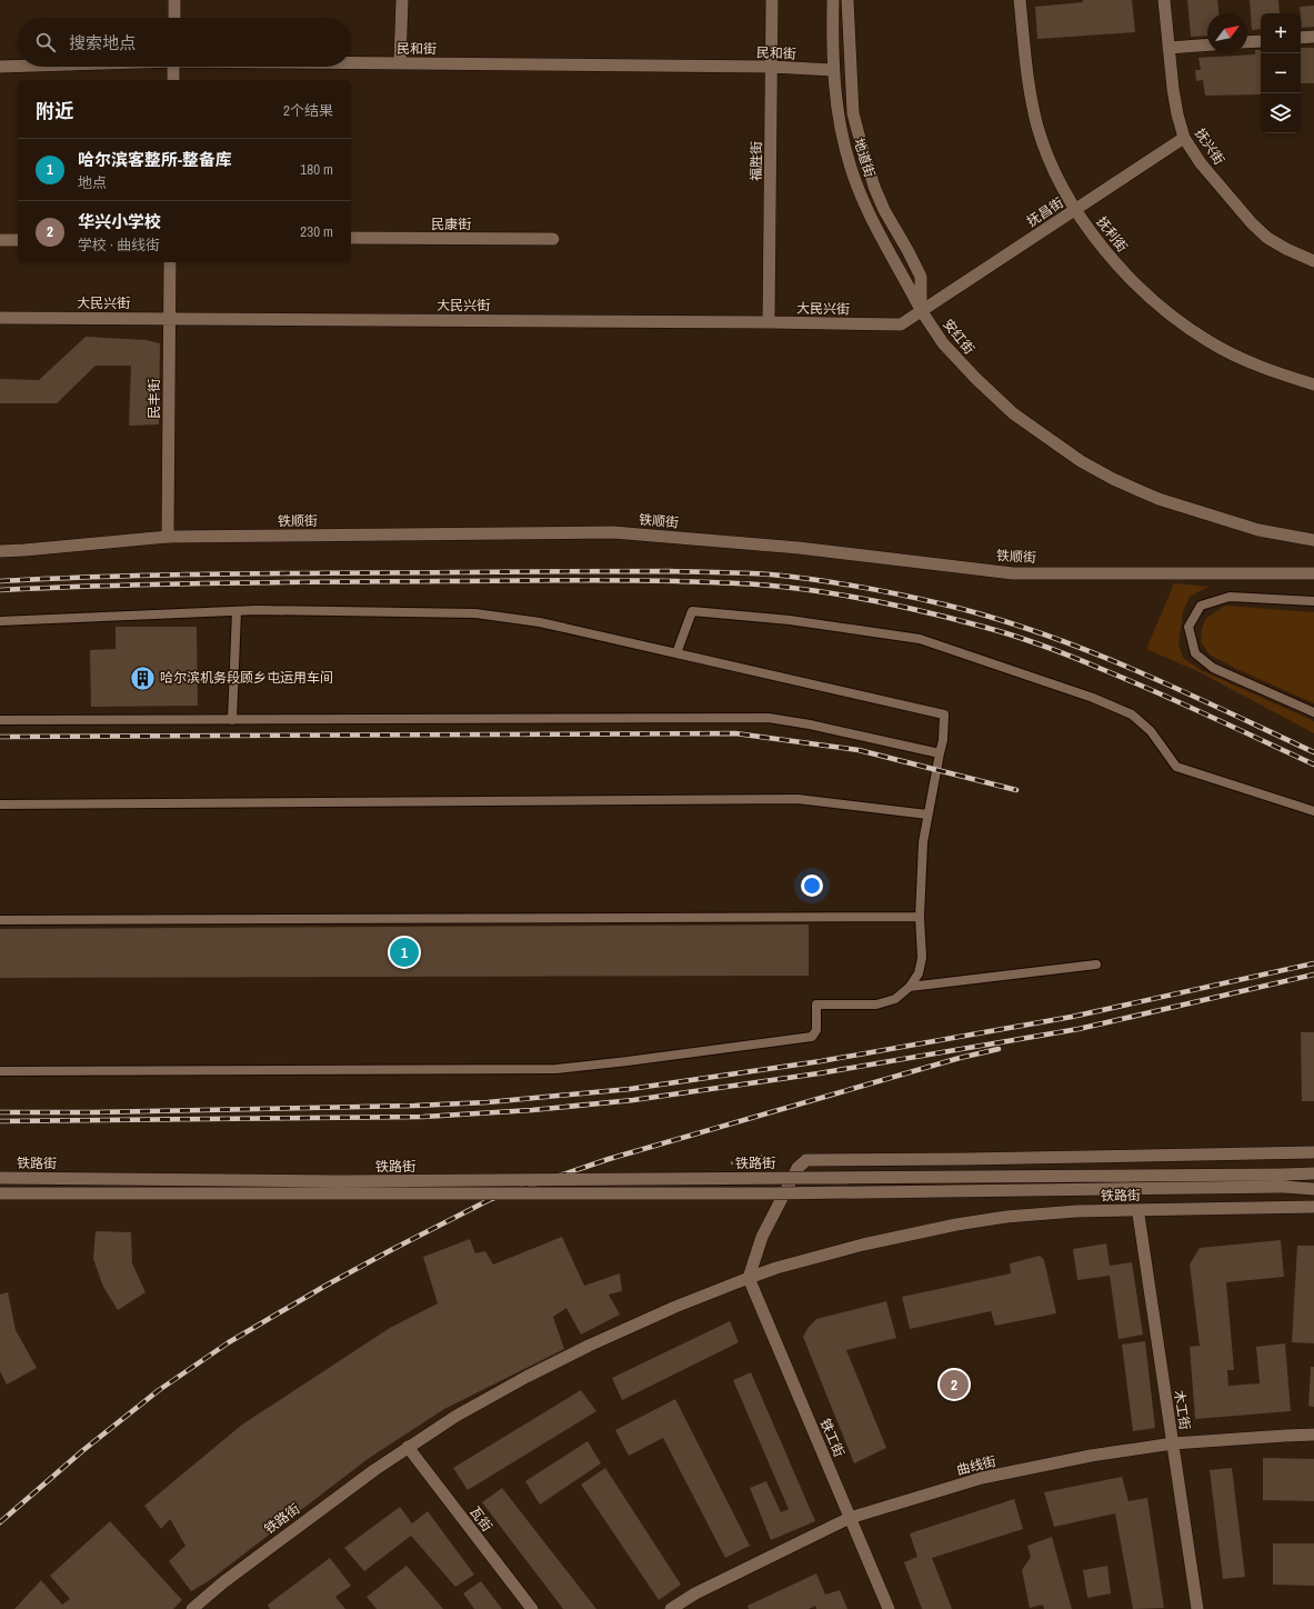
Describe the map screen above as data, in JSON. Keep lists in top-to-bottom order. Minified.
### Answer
{"streets":{"main road":["民和街","抚兴街","地道街","福胜街","抚昌街","民康街","抚利街","大民兴街","安红街","民丰街","铁顺街","铁路街","木工街","铁工街","曲线街","瓦街"]},"crossings":[["民和街","地道街"],["民和街","福胜街"],["抚兴街","抚昌街"],["地道街","抚昌街"],["地道街","大民兴街"],["地道街","安红街"],["福胜街","大民兴街"],["抚昌街","抚利街"],["抚昌街","大民兴街"],["抚昌街","安红街"],["大民兴街","安红街"],["大民兴街","民丰街"],["民丰街","铁顺街"],["铁路街","铁工街"],["铁路街","瓦街"],["木工街","曲线街"],["铁工街","曲线街"]],"places":{"building":["哈尔滨机务段顾乡屯运用车间"]},"north":"top right","page":{"map_buttons":["+","−"],"search":"搜索地点","heading":["附近","2个结果"],"list":[{"mark":"1","name":"哈尔滨客整所-整备库","note":"地点","value":"180 m"},{"mark":"2","name":"华兴小学校","note":"学校 · 曲线街","value":"230 m"}],"pins":["1","2"]}}
